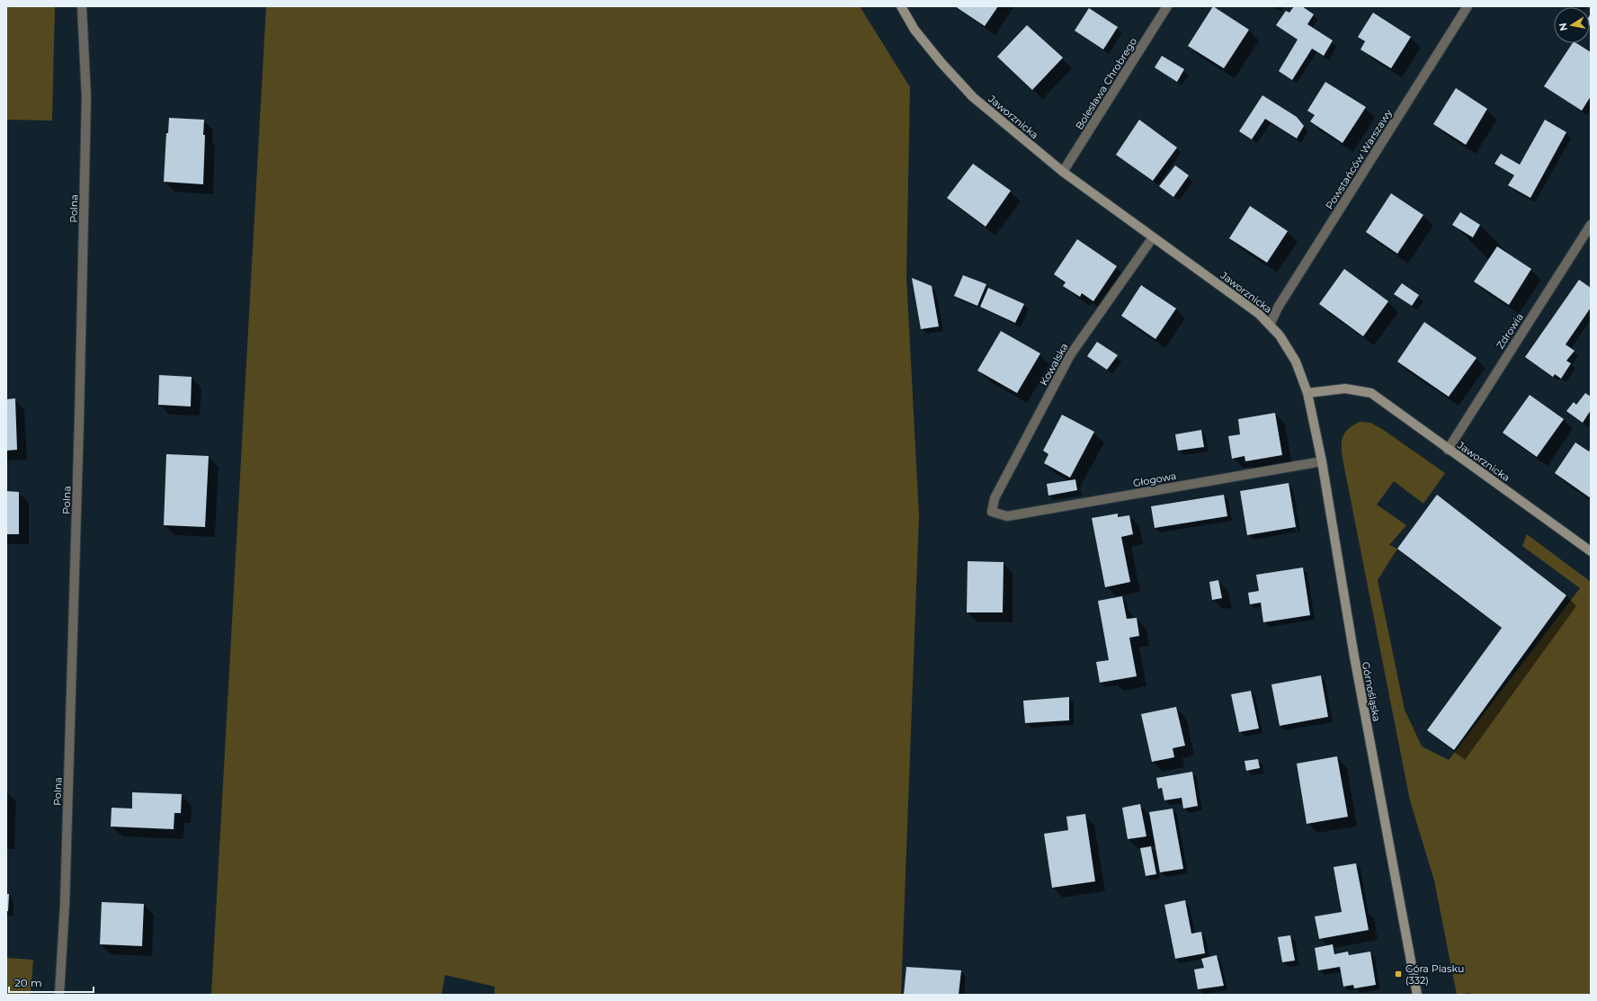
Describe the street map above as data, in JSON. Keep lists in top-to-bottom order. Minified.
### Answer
{"streets":{"street":["Bolesława Chrobrego","Jaworznicka","Powstańców Warszawy","Polna","Zdrowia","Kowalska","Głogowa","Górnośląska"]},"crossings":[["Bolesława Chrobrego","Jaworznicka"],["Jaworznicka","Powstańców Warszawy"],["Jaworznicka","Zdrowia"],["Jaworznicka","Kowalska"],["Jaworznicka","Górnośląska"],["Kowalska","Głogowa"],["Głogowa","Górnośląska"]],"places":{"transit":["Góra Piasku (332)"]},"scale_bar":"20 m","north":"left"}
